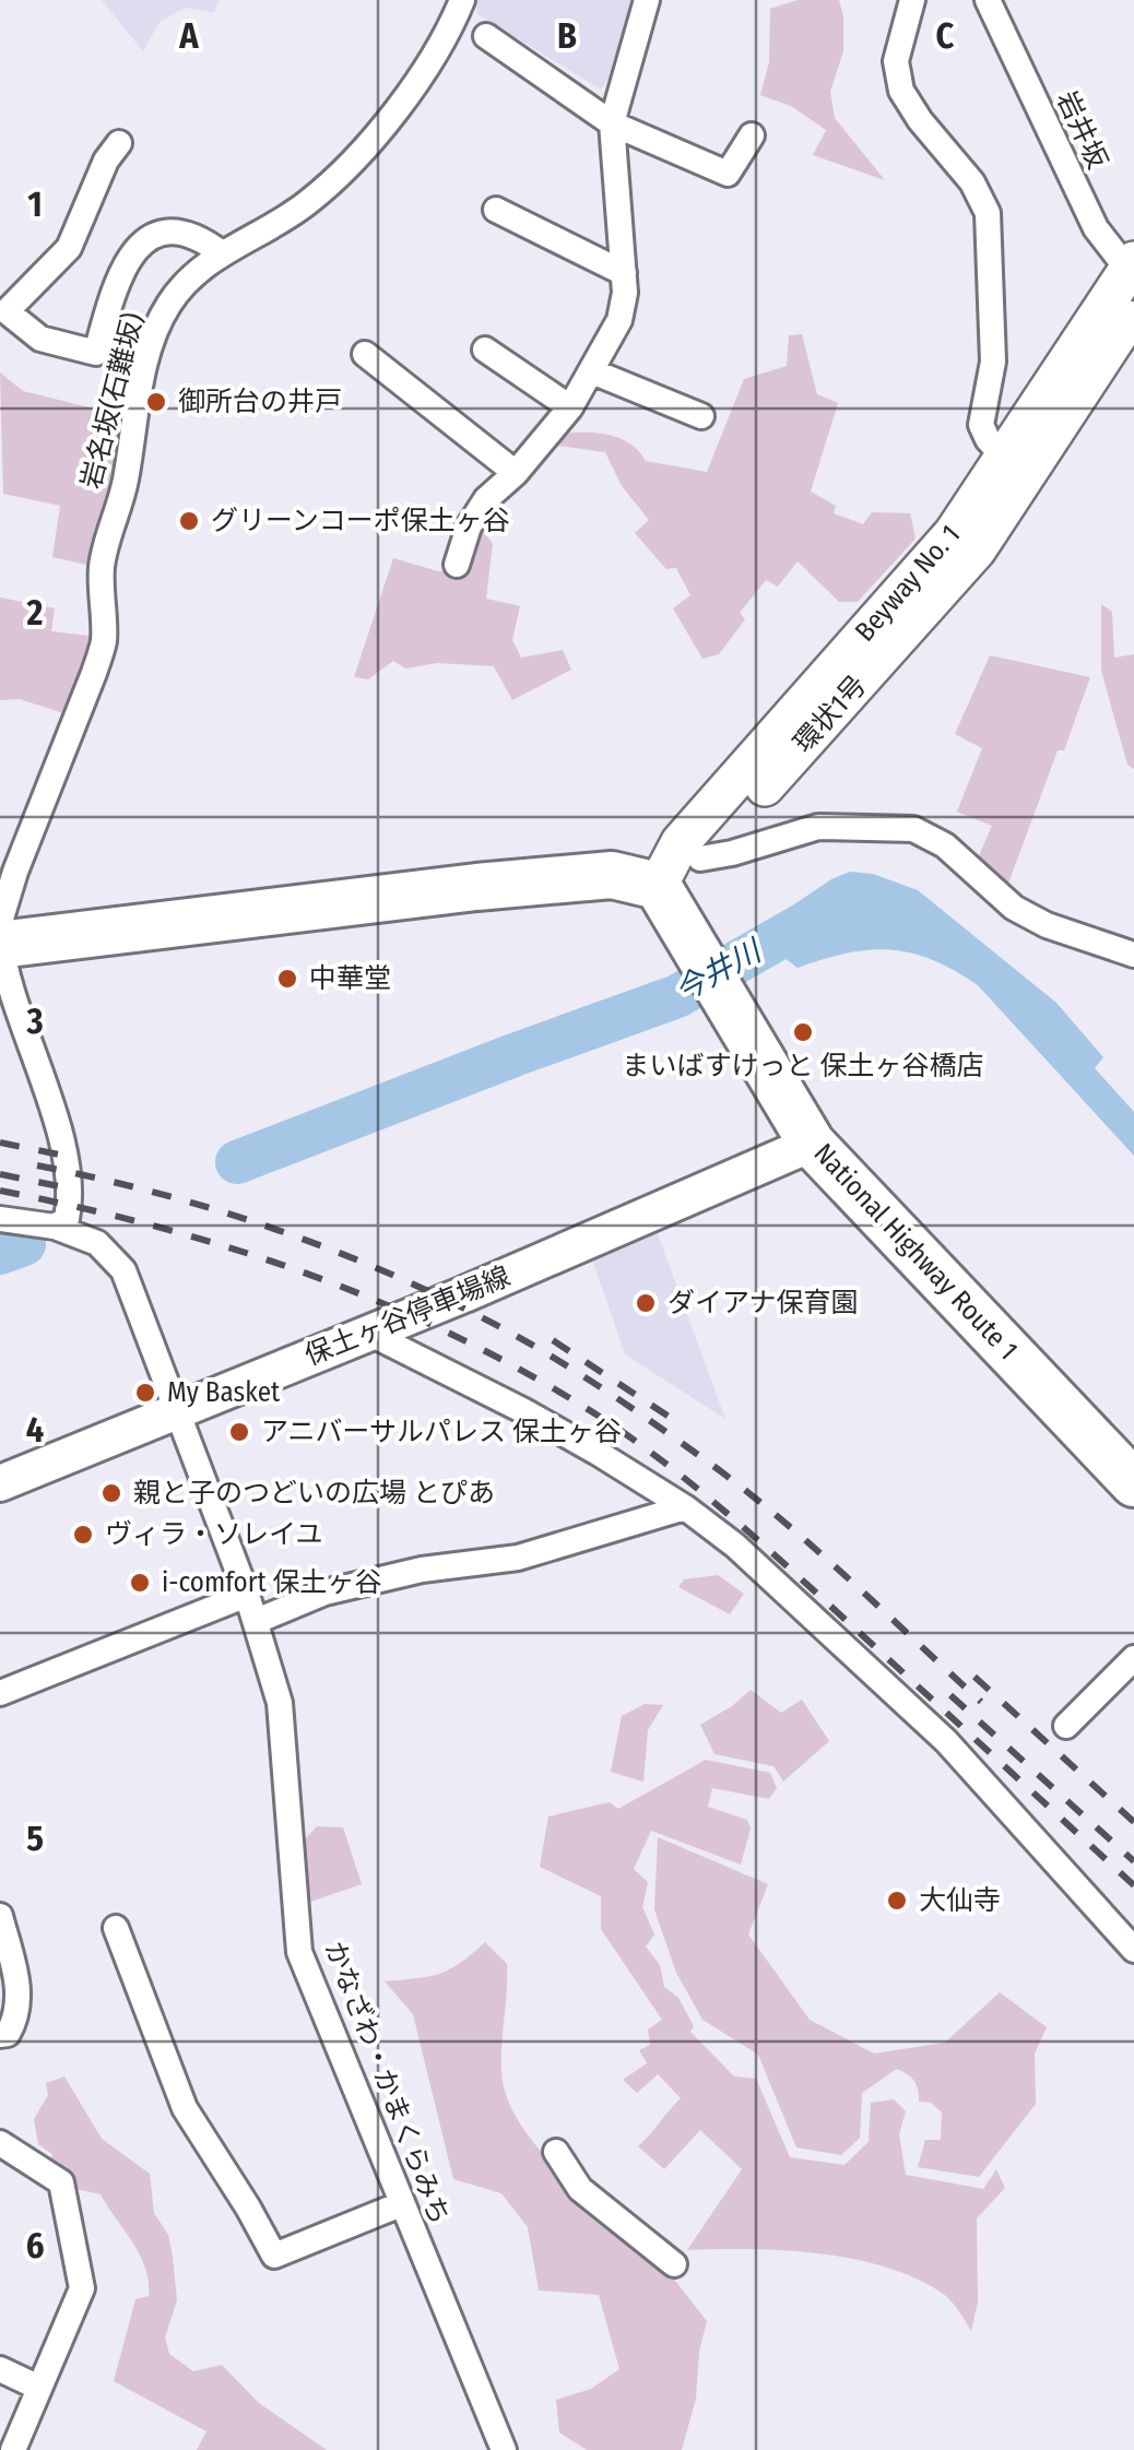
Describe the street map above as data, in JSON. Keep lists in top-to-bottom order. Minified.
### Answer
{"streets":{"highway":["National Highway Route 1"],"main road":["Beyway No. 1","環状1号","保土ヶ谷停車場線"],"street":["岩井坂","岩名坂(石難坂)","かなざわ・かまくらみち"]},"crossings":[["岩井坂","Beyway No. 1"],["Beyway No. 1","環状1号"],["Beyway No. 1","National Highway Route 1"],["環状1号","National Highway Route 1"],["National Highway Route 1","保土ヶ谷停車場線"],["保土ヶ谷停車場線","かなざわ・かまくらみち"]],"water":["今井川"],"places":["御所台の井戸","グリーンコーポ保土ヶ谷","中華堂","まいばすけっと 保土ヶ谷橋店","ダイアナ保育園","My Basket","アニバーサルパレス 保土ヶ谷","親と子のつどいの広場 とぴあ","ヴィラ・ソレイユ","i-comfort 保土ヶ谷","大仙寺"],"grid":{"columns":["A","B","C"],"rows":["1","2","3","4","5","6"]}}
